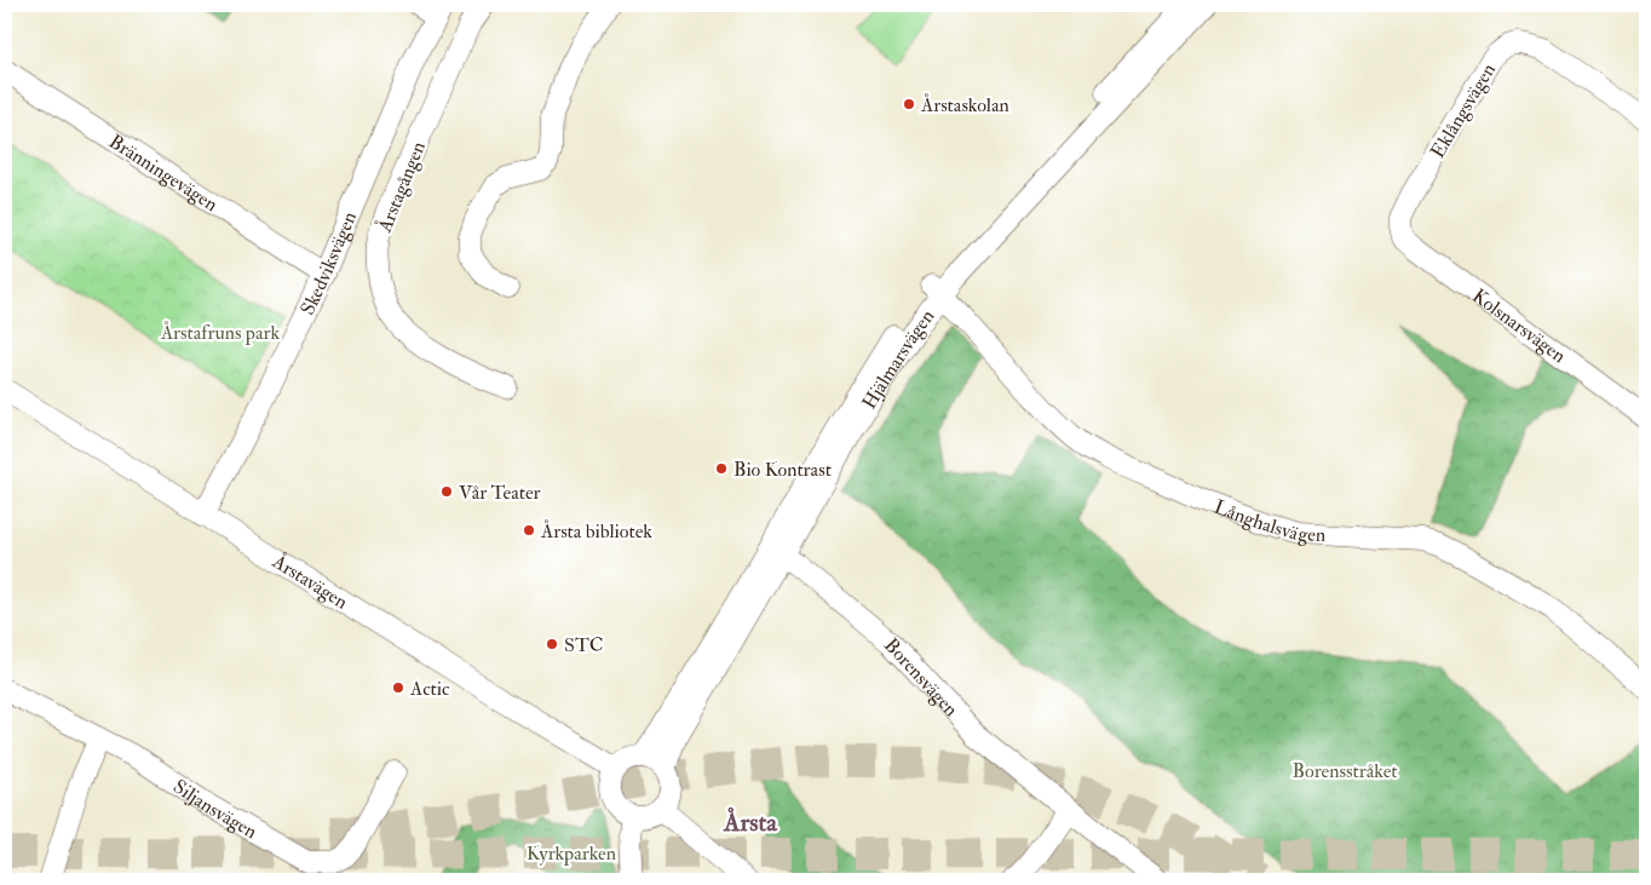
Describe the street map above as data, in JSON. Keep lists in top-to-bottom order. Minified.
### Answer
{"streets":{"street":["Eklångsvägen","Bränningevägen","Årstagången","Skedviksvägen","Kolsnarsvägen","Hjälmarsvägen","Långhalsvägen","Årstavägen","Borensvägen","Siljansvägen"]},"crossings":[["Eklångsvägen","Kolsnarsvägen"],["Bränningevägen","Skedviksvägen"],["Skedviksvägen","Årstavägen"],["Hjälmarsvägen","Långhalsvägen"],["Hjälmarsvägen","Årstavägen"],["Hjälmarsvägen","Borensvägen"]],"districts":["Årsta"],"parks":["Årstafruns park","Borensstråket","Kyrkparken"],"places":["Årstaskolan","Bio Kontrast","Vår Teater","Årsta bibliotek","STC","Actic"]}
